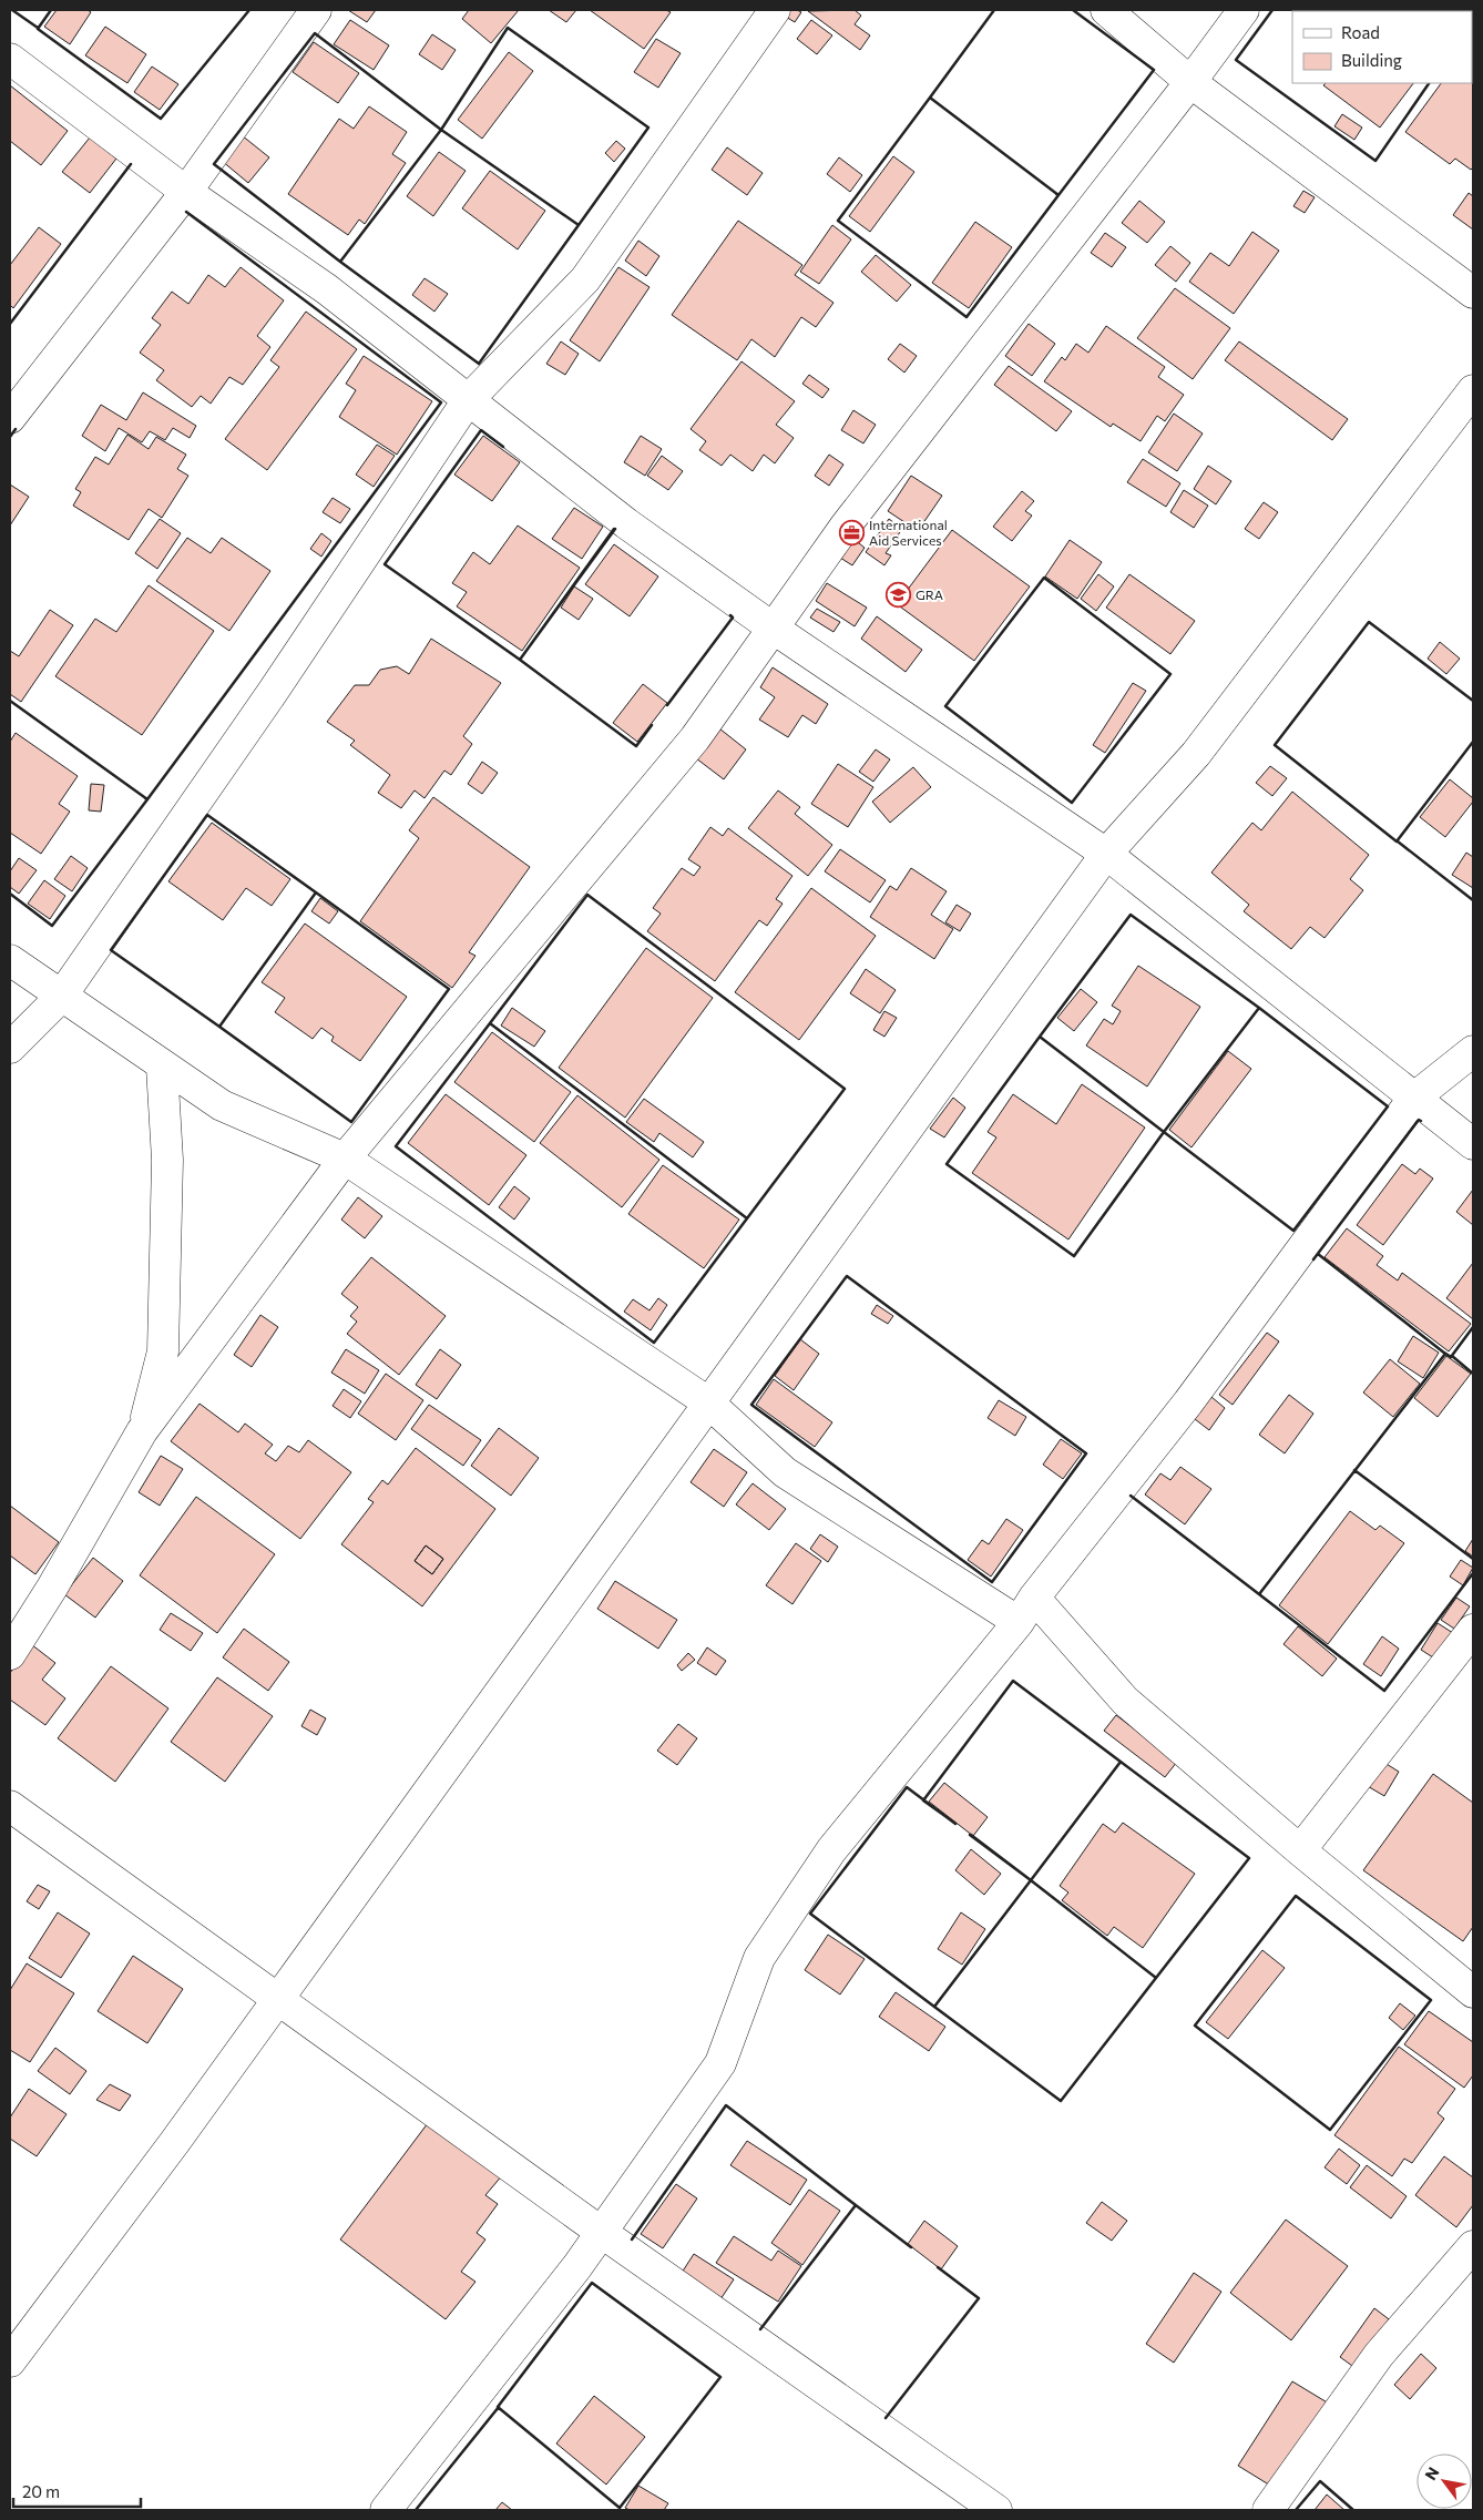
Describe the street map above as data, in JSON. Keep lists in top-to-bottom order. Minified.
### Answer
{"places":{"office":["International Aid Services"],"school or university":["GRA"]},"legend":["Road","Building"],"scale_bar":"20 m","north":"top left"}
